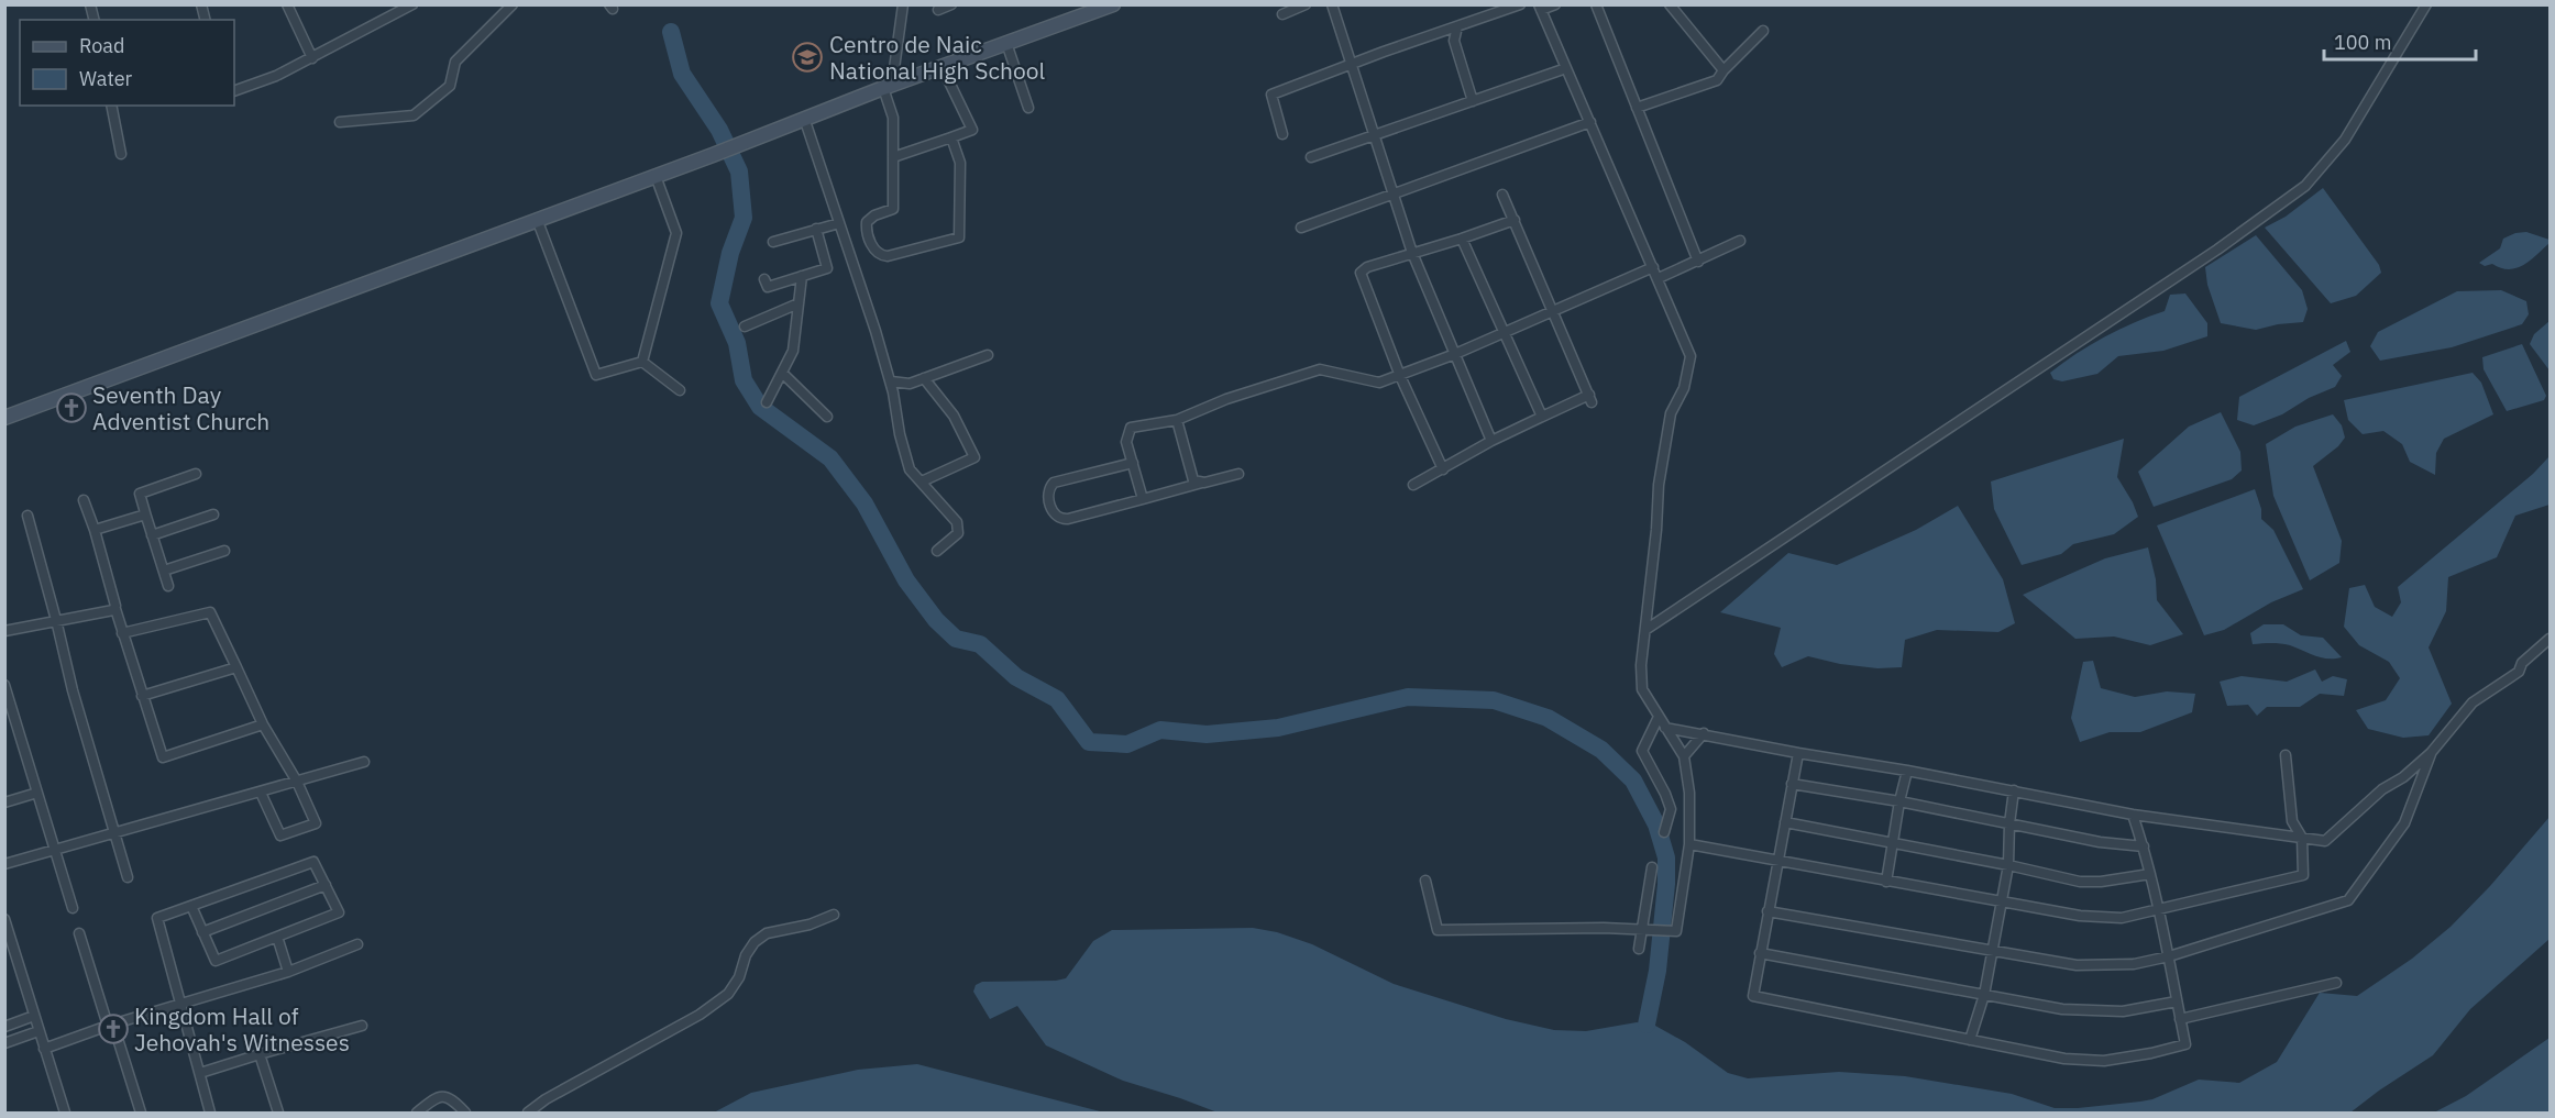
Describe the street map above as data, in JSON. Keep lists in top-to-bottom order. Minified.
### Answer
{"places":{"school or university":["Centro de Naic National High School"],"church":["Seventh Day Adventist Church","Kingdom Hall of Jehovah's Witnesses"]},"legend":["Road","Water"],"scale_bar":"100 m"}
